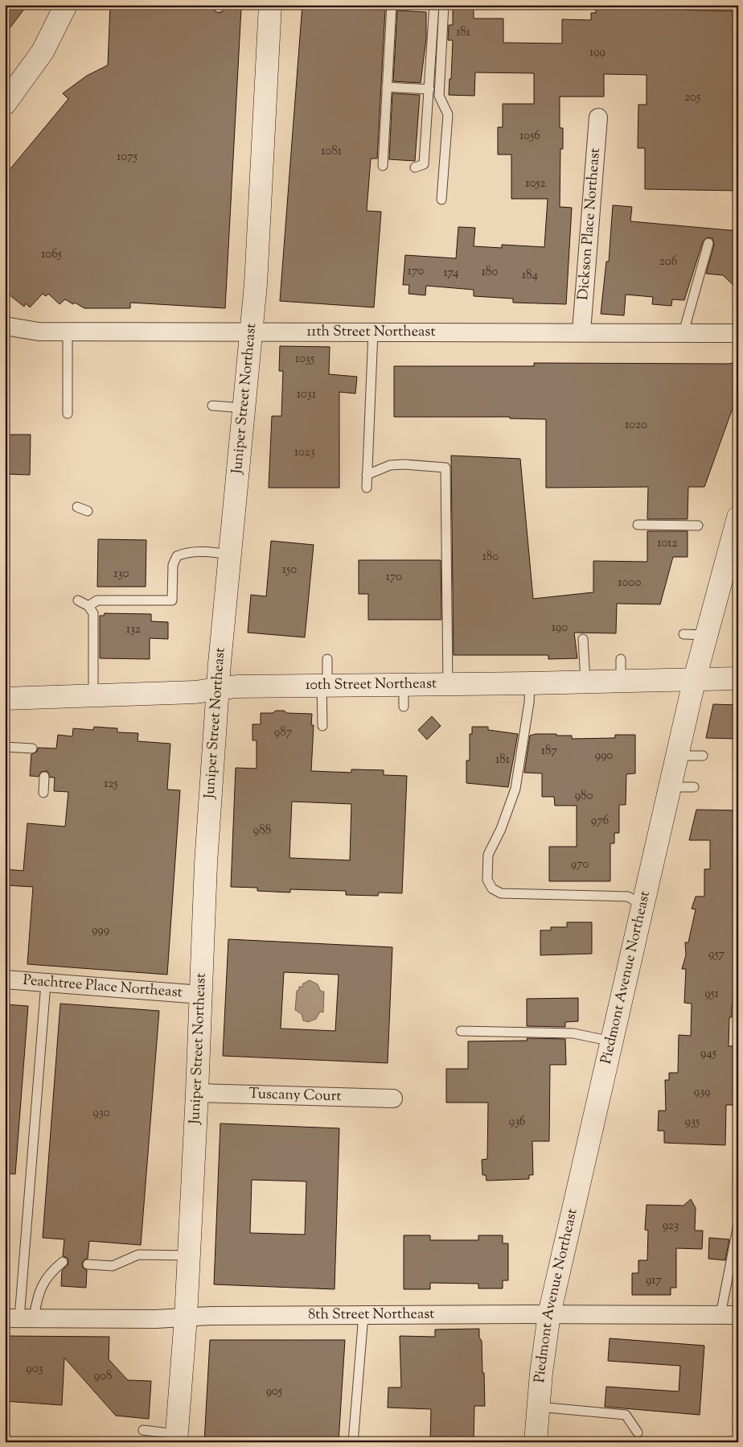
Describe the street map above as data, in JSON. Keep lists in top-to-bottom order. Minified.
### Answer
{"streets":{"main road":["Juniper Street Northeast","10th Street Northeast","Piedmont Avenue Northeast"],"street":["Dickson Place Northeast","11th Street Northeast","Peachtree Place Northeast","Tuscany Court","8th Street Northeast"]},"crossings":[["Dickson Place Northeast","11th Street Northeast"],["11th Street Northeast","Juniper Street Northeast"],["Juniper Street Northeast","10th Street Northeast"],["Juniper Street Northeast","Peachtree Place Northeast"],["Juniper Street Northeast","Tuscany Court"],["Juniper Street Northeast","8th Street Northeast"],["10th Street Northeast","Piedmont Avenue Northeast"],["Piedmont Avenue Northeast","8th Street Northeast"]],"house_numbers":["181","199","205","1056","1081","1075","1052","1065","206","170","180","174","184","1035","1031","1020","1023","1012","180","150","130","170","1000","190","132","987","187","990","181","125","980","976","988","970","999","957","951","945","939","930","936","935","923","917","903","908","905"]}
